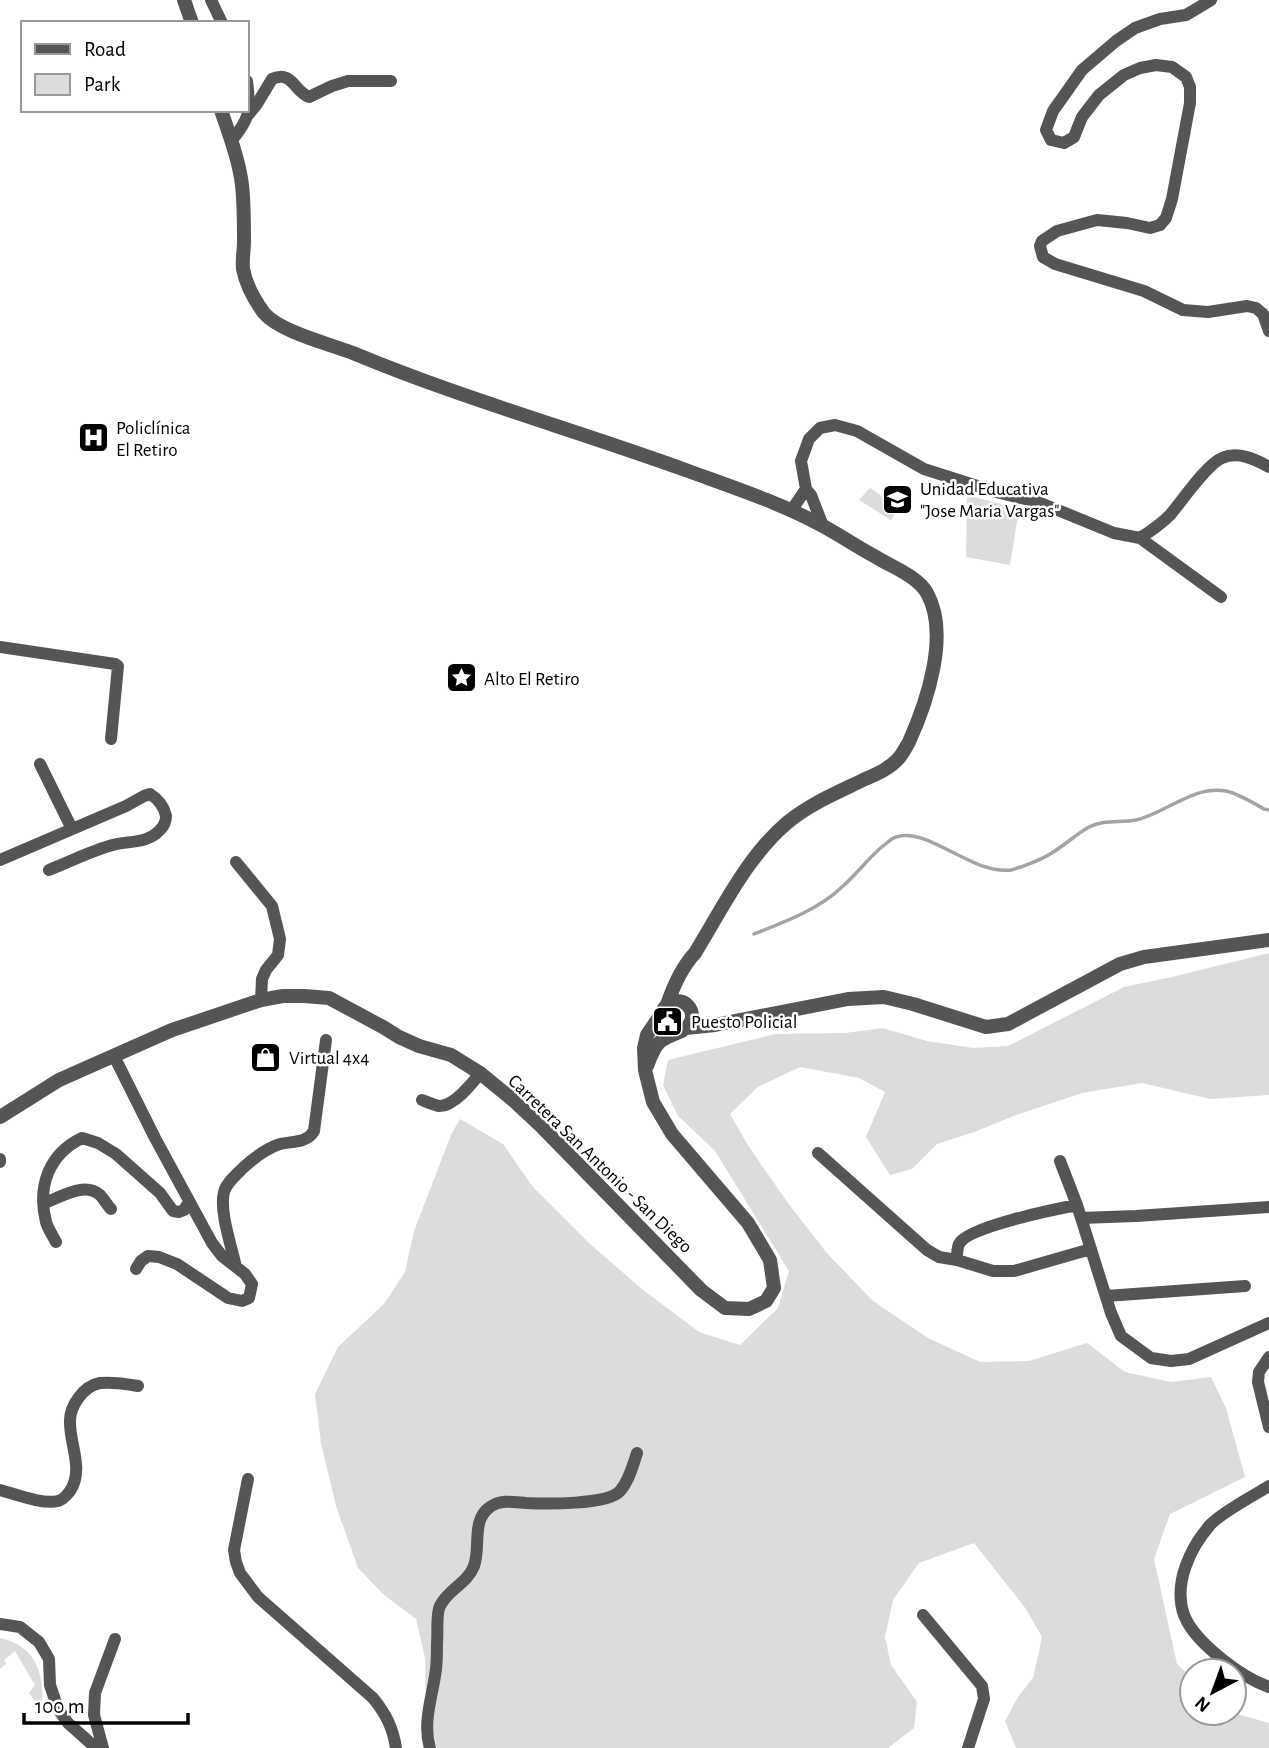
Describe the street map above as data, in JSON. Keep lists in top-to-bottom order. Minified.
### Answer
{"streets":{"street":["Carretera San Antonio - San Diego"]},"places":{"hospital":["Policlínica El Retiro"],"school or university":["Unidad Educativa \"Jose Maria Vargas\""],"place":["Alto El Retiro"],"public building":["Puesto Policial"],"shop":["Virtual 4x4"]},"legend":["Road","Park"],"scale_bar":"100 m","north":"bottom left"}
